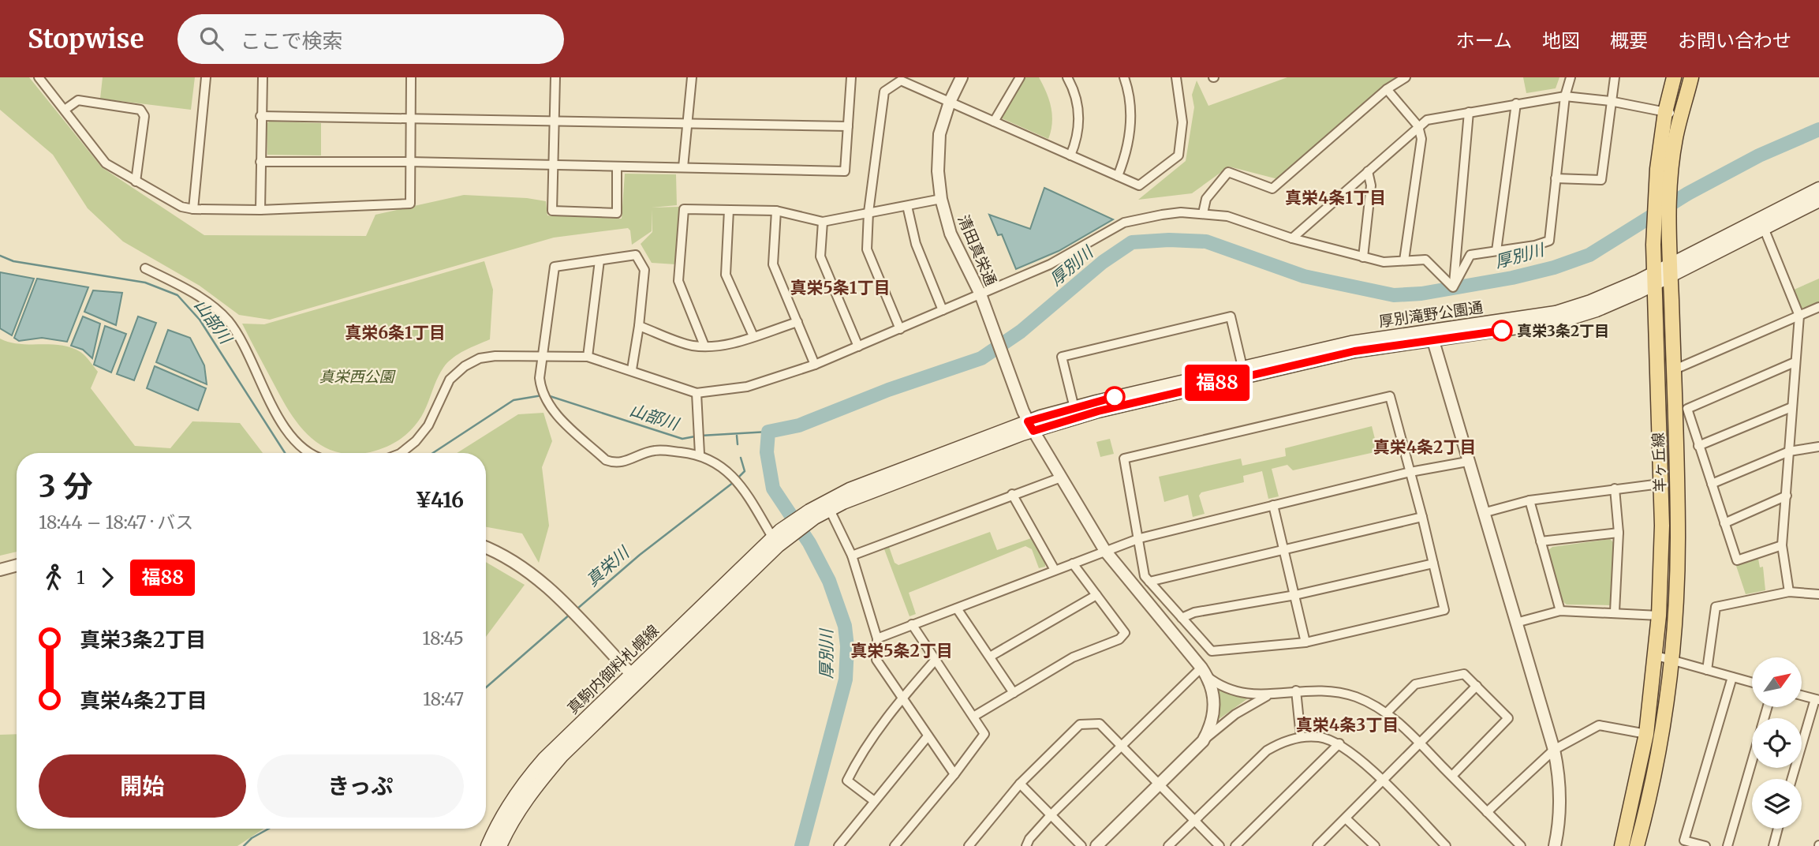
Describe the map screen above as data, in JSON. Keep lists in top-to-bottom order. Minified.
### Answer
{"streets":{"main road":["厚別滝野公園通","羊ヶ丘線","真駒内御料札幌線"],"street":["清田真栄通"]},"crossings":[["清田真栄通","厚別滝野公園通"],["清田真栄通","真駒内御料札幌線"],["厚別滝野公園通","羊ヶ丘線"],["厚別滝野公園通","真駒内御料札幌線"]],"districts":["真栄4条1丁目","真栄5条1丁目","真栄6条1丁目","真栄4条2丁目","真栄5条2丁目","真栄4条3丁目"],"water":["厚別川","山部川","真栄川"],"parks":["真栄西公園"],"places":["真栄3条2丁目"],"lines":["bus line 福88"],"north":"top right","page":{"header":"Stopwise","search":"ここで検索","nav":["ホーム","地図","概要","お問い合わせ"],"on_map":"福88","heading":["3 分","18:44 – 18:47 · バス","¥416"],"legs":["1","福88"],"list":[{"name":"真栄3条2丁目","value":"18:45"},{"name":"真栄4条2丁目","value":"18:47"}],"buttons":["開始","きっぷ"]}}
